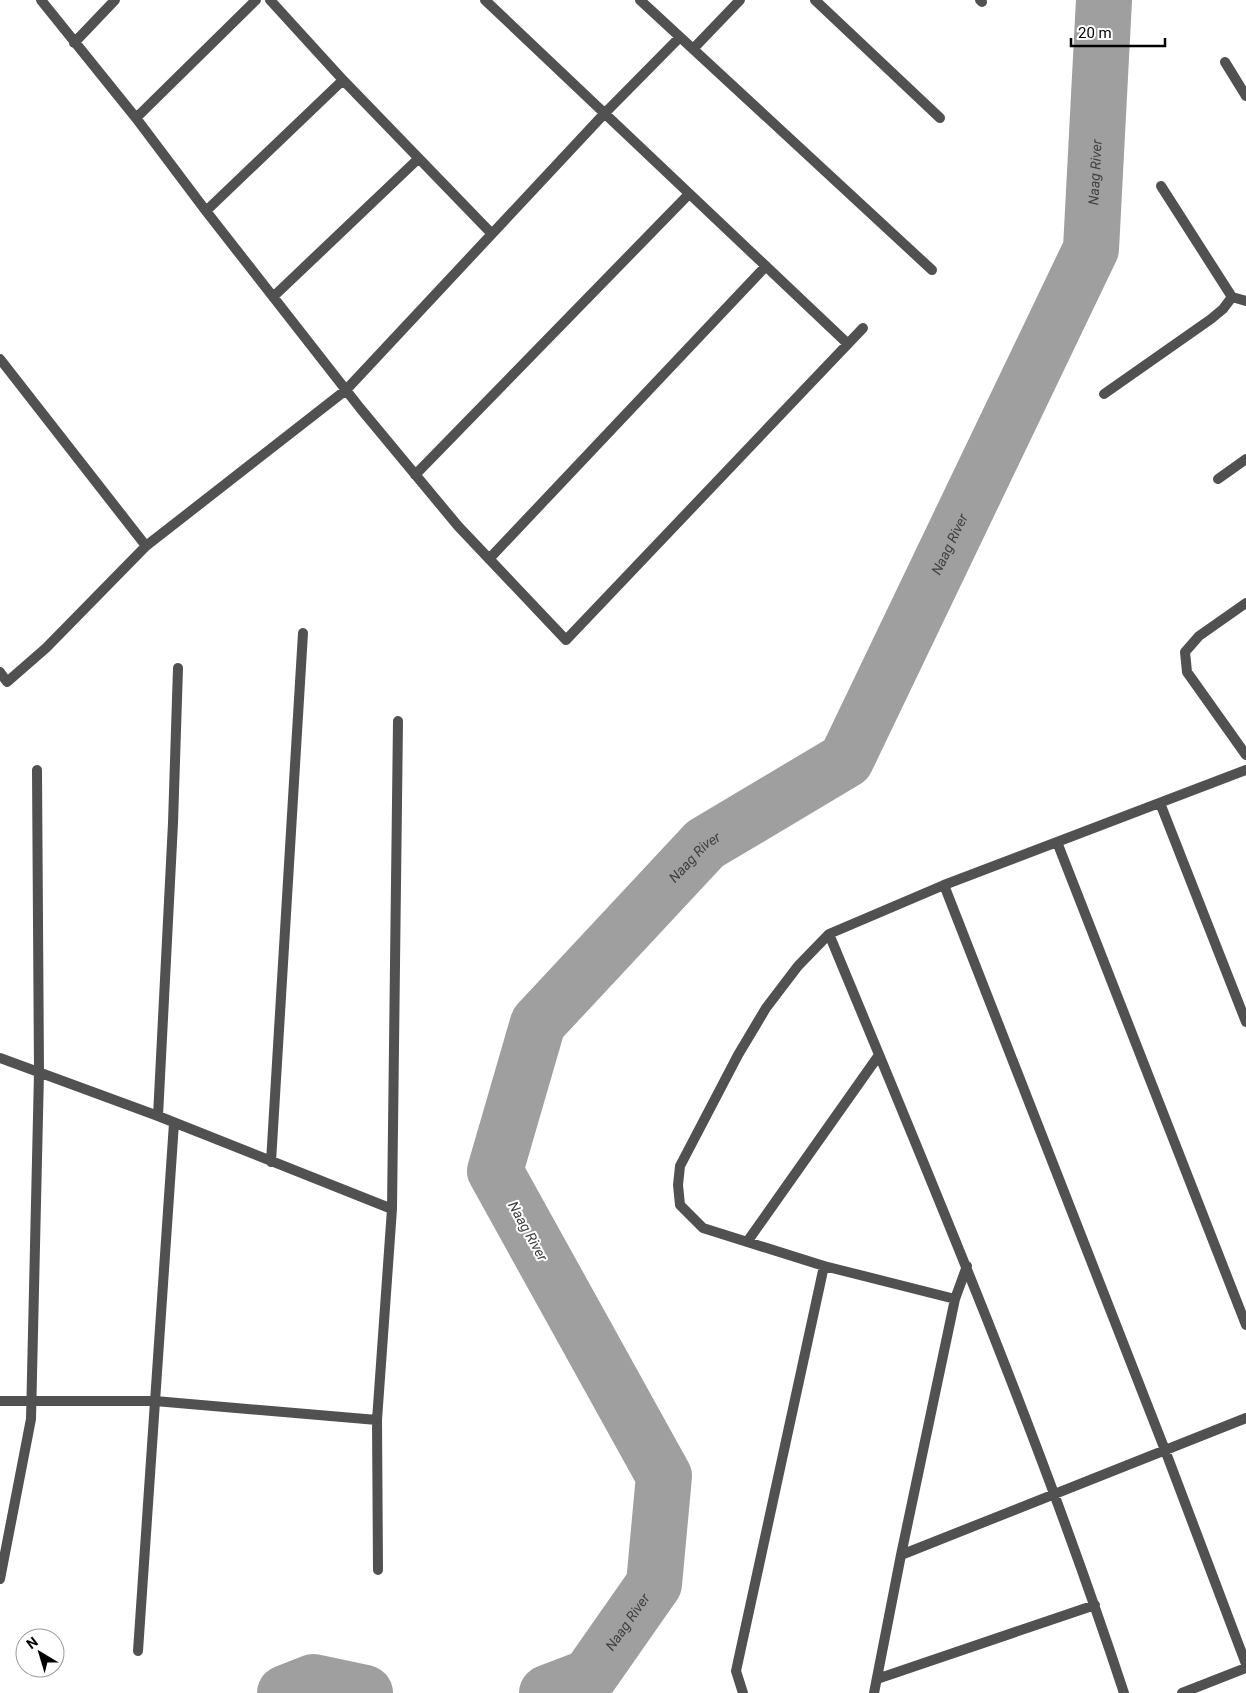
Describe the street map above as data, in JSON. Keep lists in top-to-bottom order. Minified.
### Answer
{"water":["Naag River"],"scale_bar":"20 m","north":"top left"}
